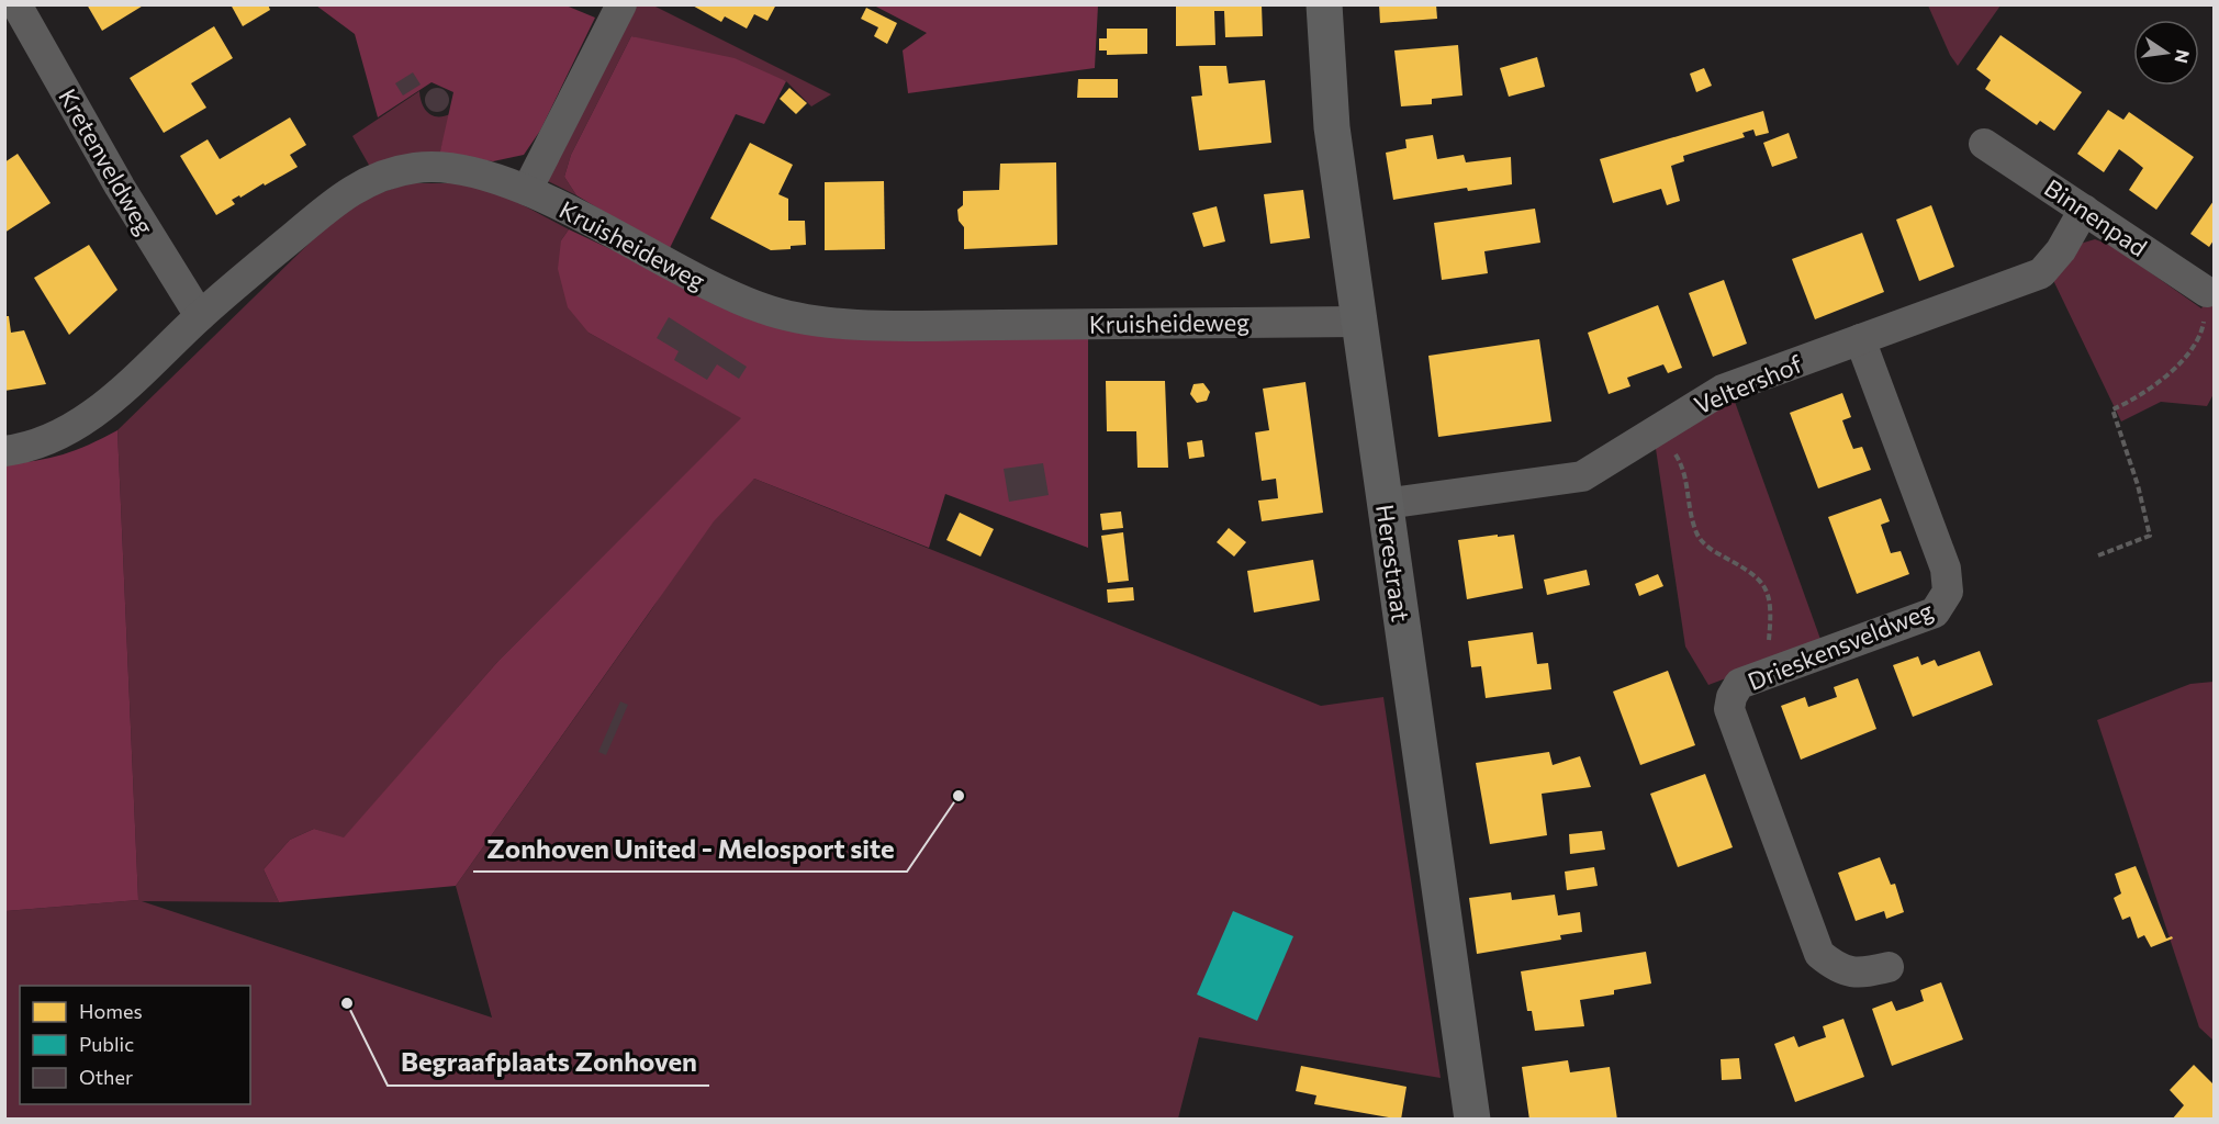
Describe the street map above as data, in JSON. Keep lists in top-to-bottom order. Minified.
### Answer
{"streets":{"street":["Kretenveldweg","Binnenpad","Kruisheideweg","Veltershof","Herestraat","Drieskensveldweg"]},"crossings":[["Kretenveldweg","Kruisheideweg"],["Binnenpad","Veltershof"],["Kruisheideweg","Herestraat"],["Veltershof","Herestraat"],["Veltershof","Drieskensveldweg"]],"places":["Zonhoven United - Melosport site","Begraafplaats Zonhoven"],"legend":["Homes","Public","Other"],"north":"right"}
